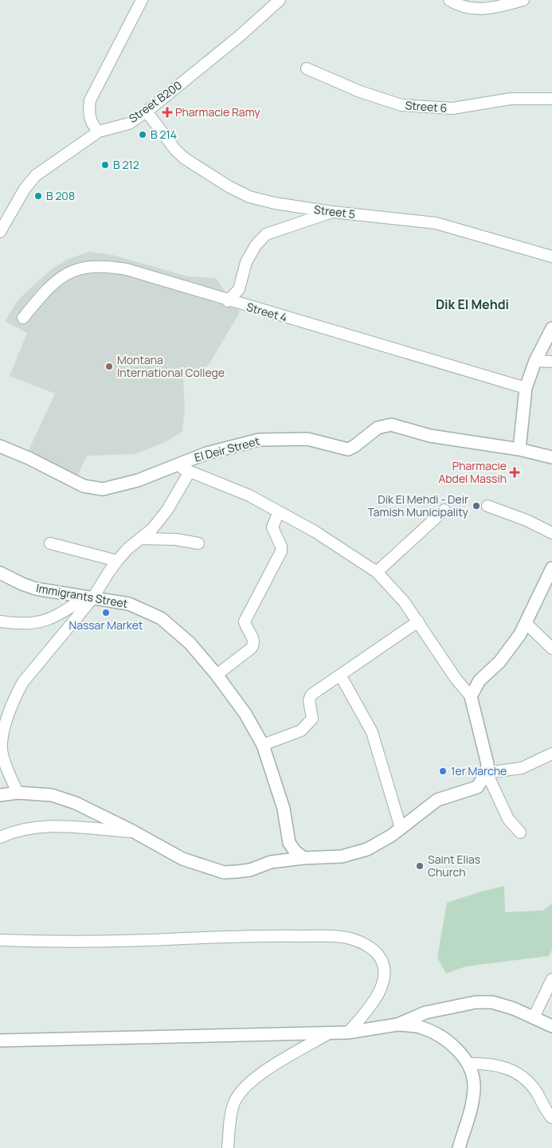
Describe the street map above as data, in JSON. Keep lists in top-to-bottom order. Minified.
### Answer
{"streets":{"street":["Street B200","Street 6","Street 5","Street 4","El Deir Street","Immigrants Street"]},"crossings":[["Street B200","Street 5"]],"districts":["Dik El Mehdi"],"places":{"health":["Pharmacie Ramy","Pharmacie Abdel Massih"],"other":["B 214","B 212","B 208","Montana International College","Dik El Mehdi - Deir Tamish Municipality","Nassar Market","1er Marche","Saint Elias Church"]}}
